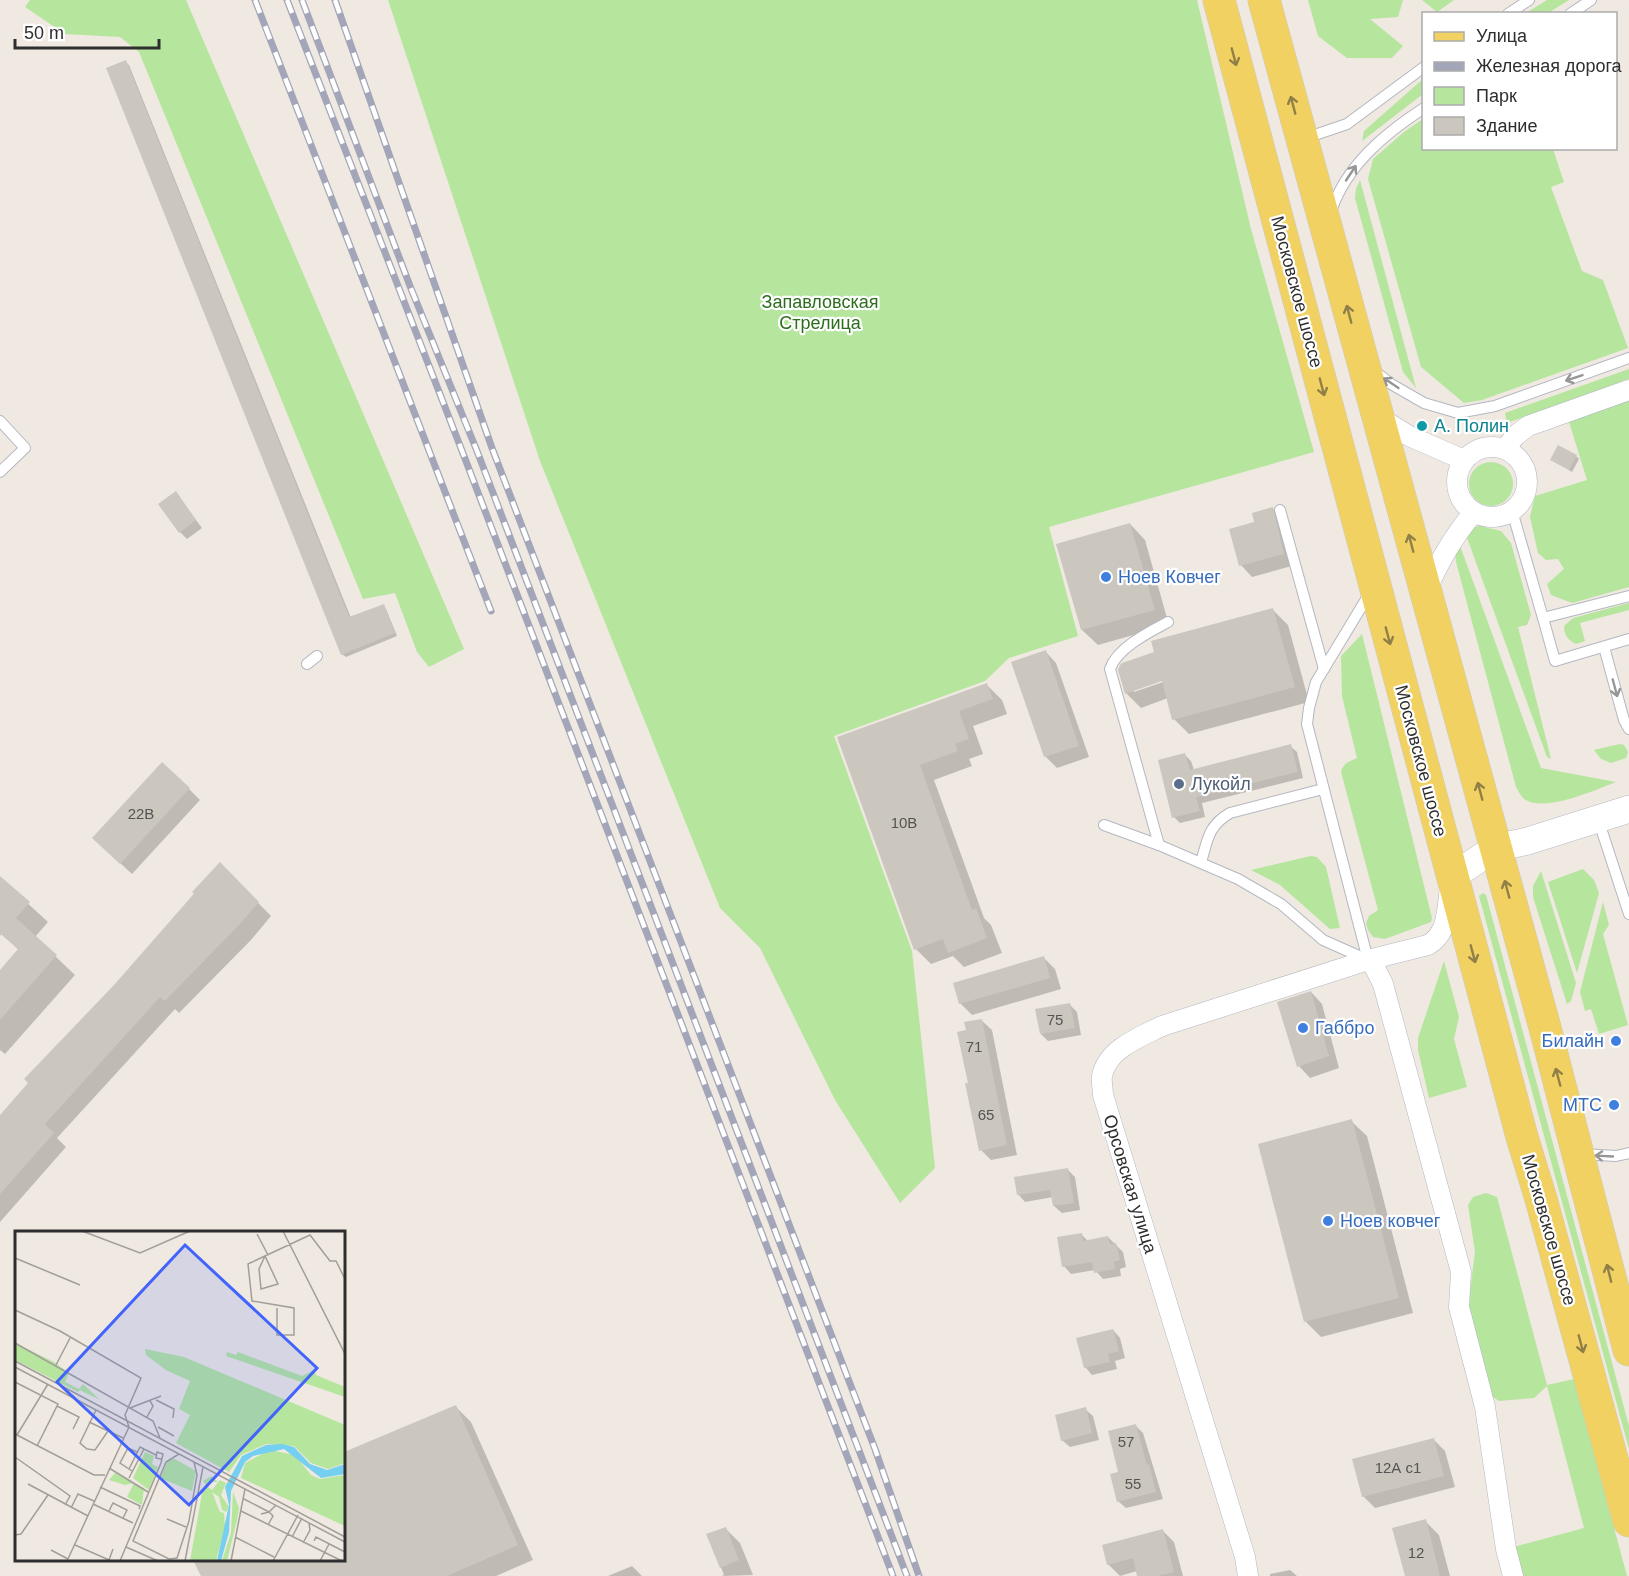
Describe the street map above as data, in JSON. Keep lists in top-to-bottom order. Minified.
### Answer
{"streets":{"main road":["Московское шоссе"],"street":["Орсовская улица"]},"crossings":[["Московское шоссе","Орсовская улица"]],"parks":["Запавловская Стрелица"],"places":["А. Полин","Ноев Ковчег","Лукойл","Габбро","Билайн","МТС","Ноев ковчег"],"house_numbers":["22В","10В","75","71","65","57","12А с1","55","12"],"legend":["Улица","Железная дорога","Парк","Здание"],"scale_bar":"50 m"}
